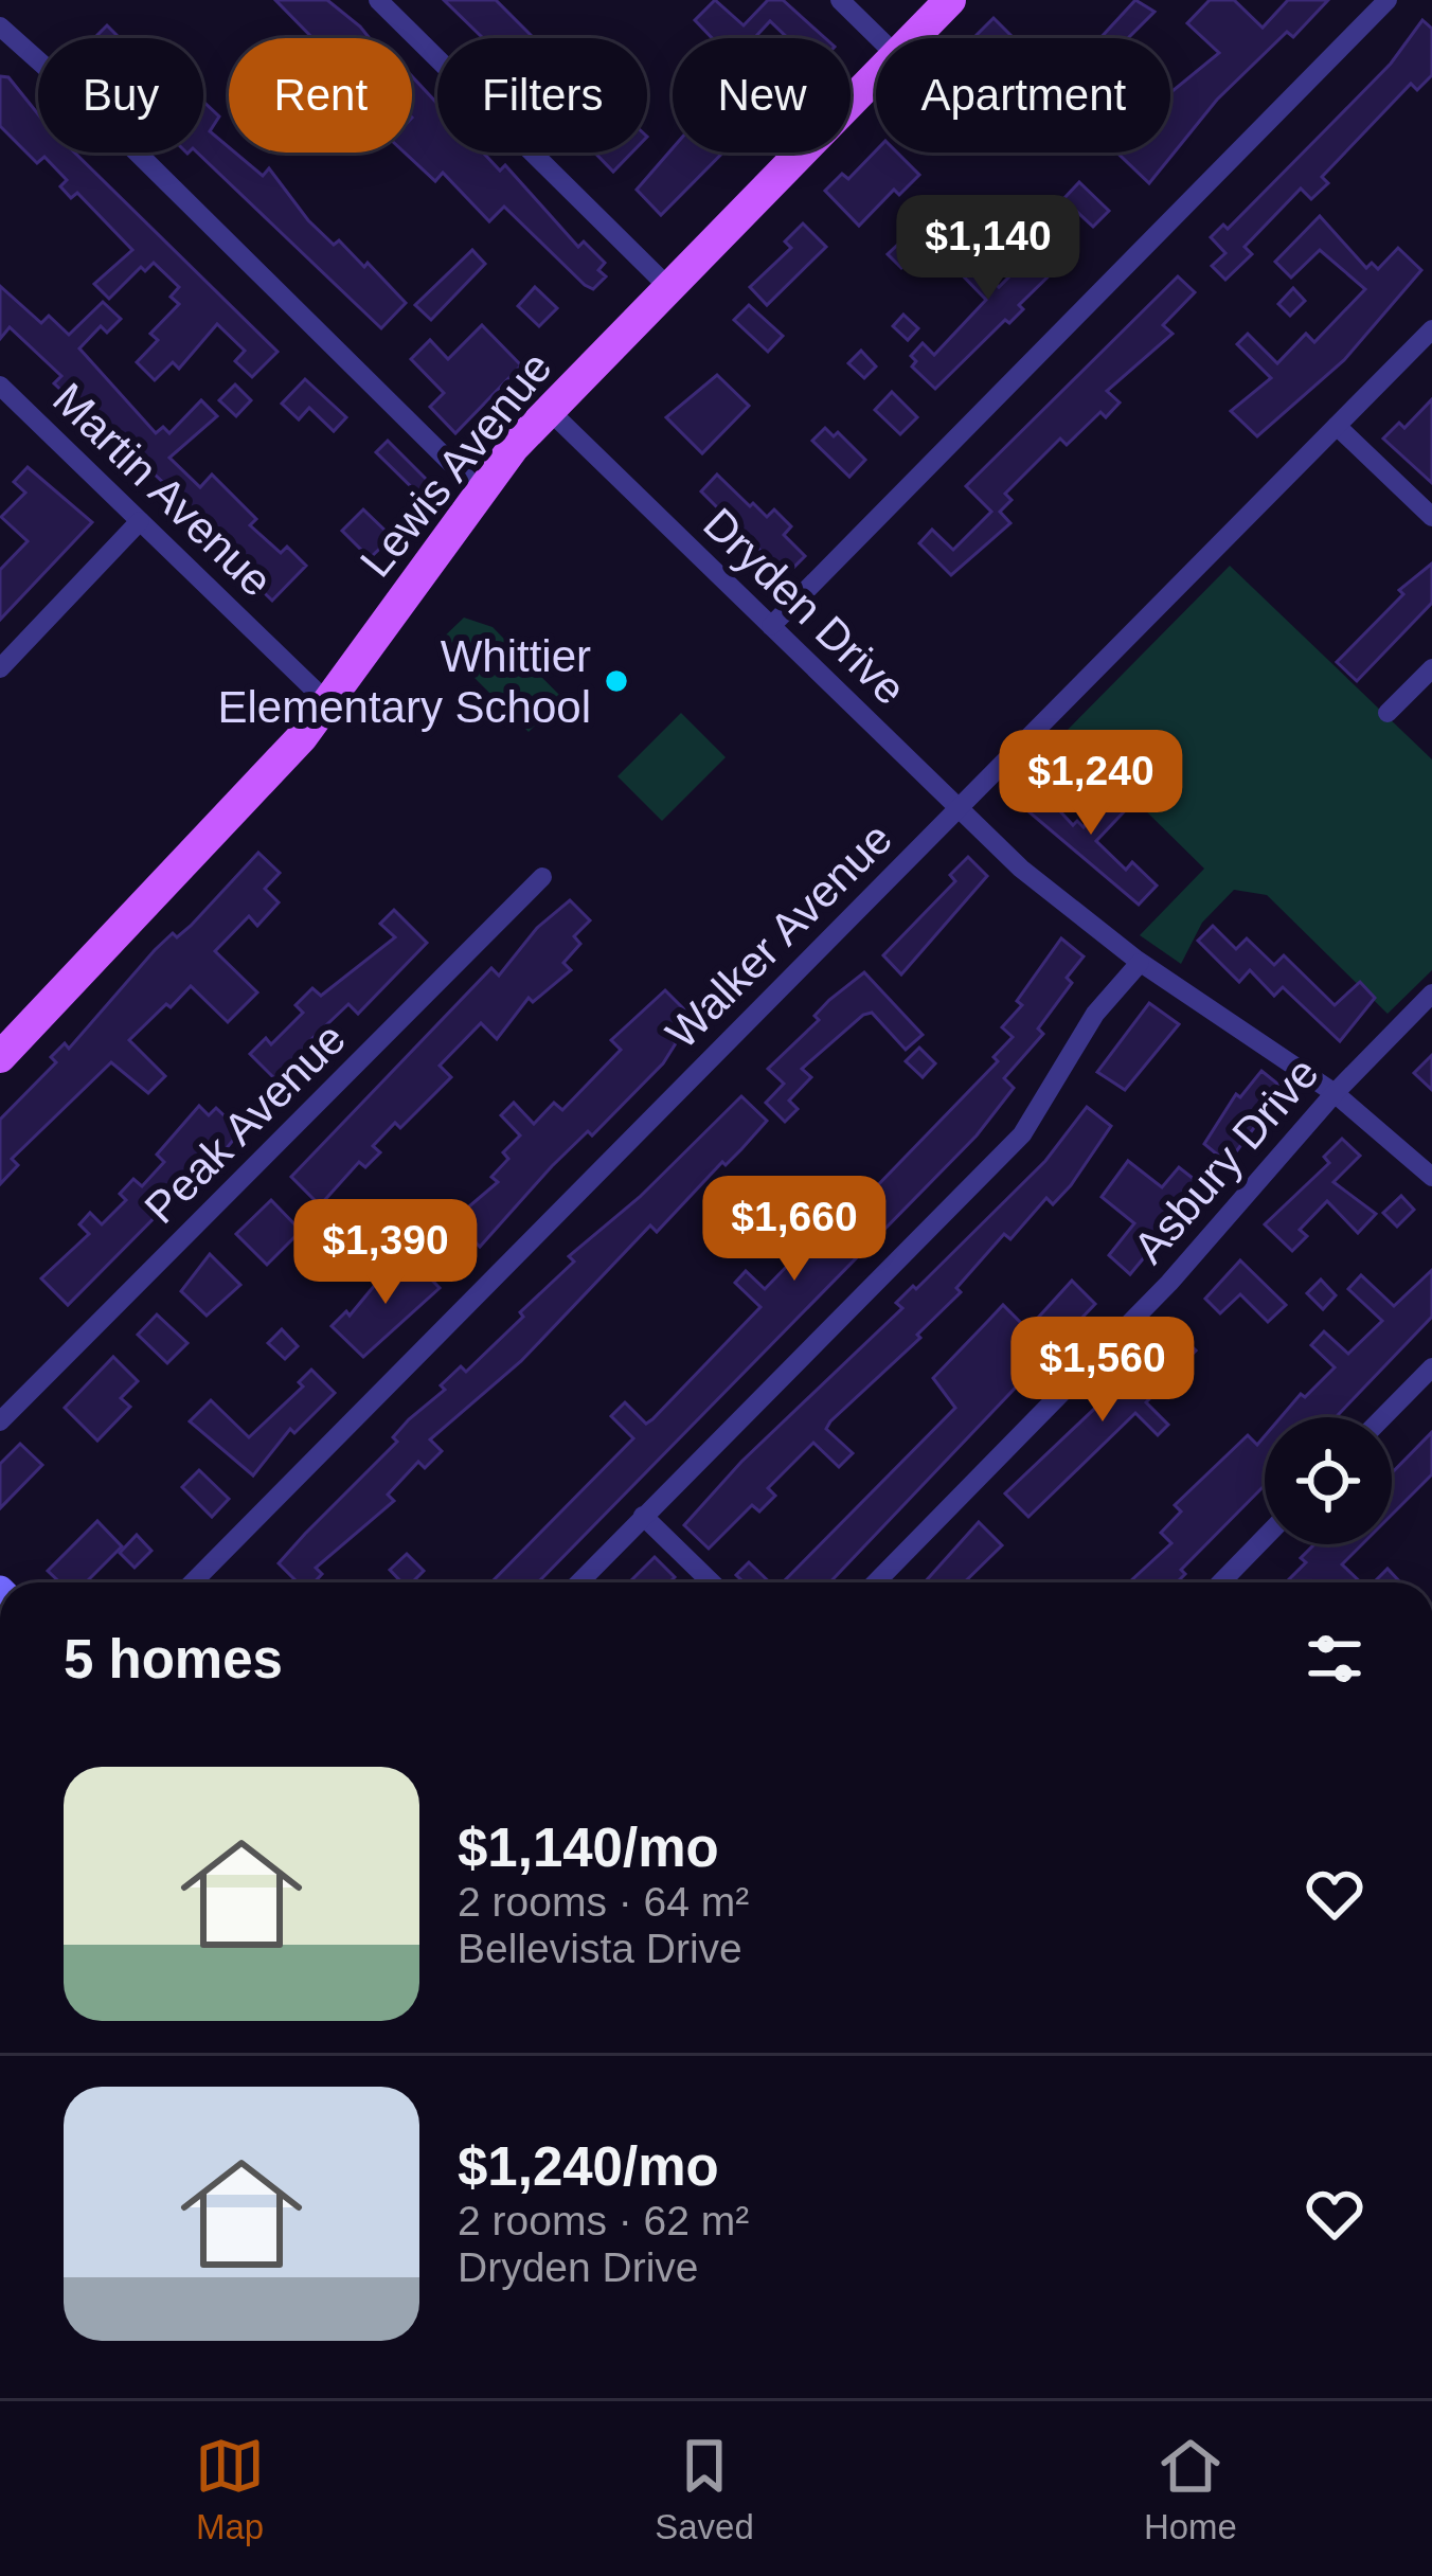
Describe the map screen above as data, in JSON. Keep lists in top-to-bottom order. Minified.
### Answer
{"streets":{"main road":["Lewis Avenue"],"street":["Martin Avenue","Dryden Drive","Walker Avenue","Peak Avenue","Asbury Drive"]},"crossings":[["Lewis Avenue","Martin Avenue"],["Lewis Avenue","Dryden Drive"],["Dryden Drive","Walker Avenue"],["Dryden Drive","Asbury Drive"]],"places":["Whittier Elementary School"],"page":{"chip":["Buy","Rent","Filters","New","Apartment"],"price":["$1,140","$1,240","$1,660","$1,390","$1,560"],"heading":"5 homes","list":[{"name":"$1,140/mo","note":"2 rooms · 64 m² · Bellevista Drive"},{"name":"$1,240/mo","note":"2 rooms · 62 m² · Dryden Drive"}],"tabs":["Map","Saved","Home"]}}
